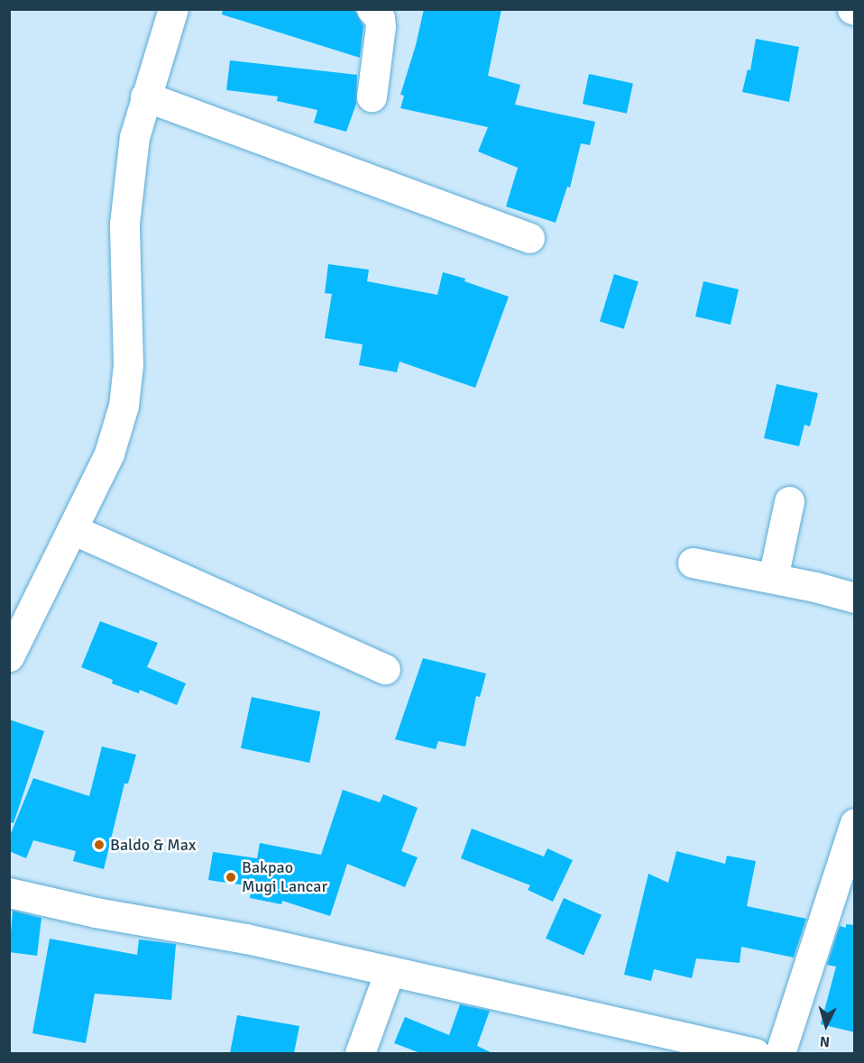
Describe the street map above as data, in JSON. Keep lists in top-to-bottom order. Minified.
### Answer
{"places":["Baldo & Max","Bakpao Mugi Lancar"],"north":"bottom"}
